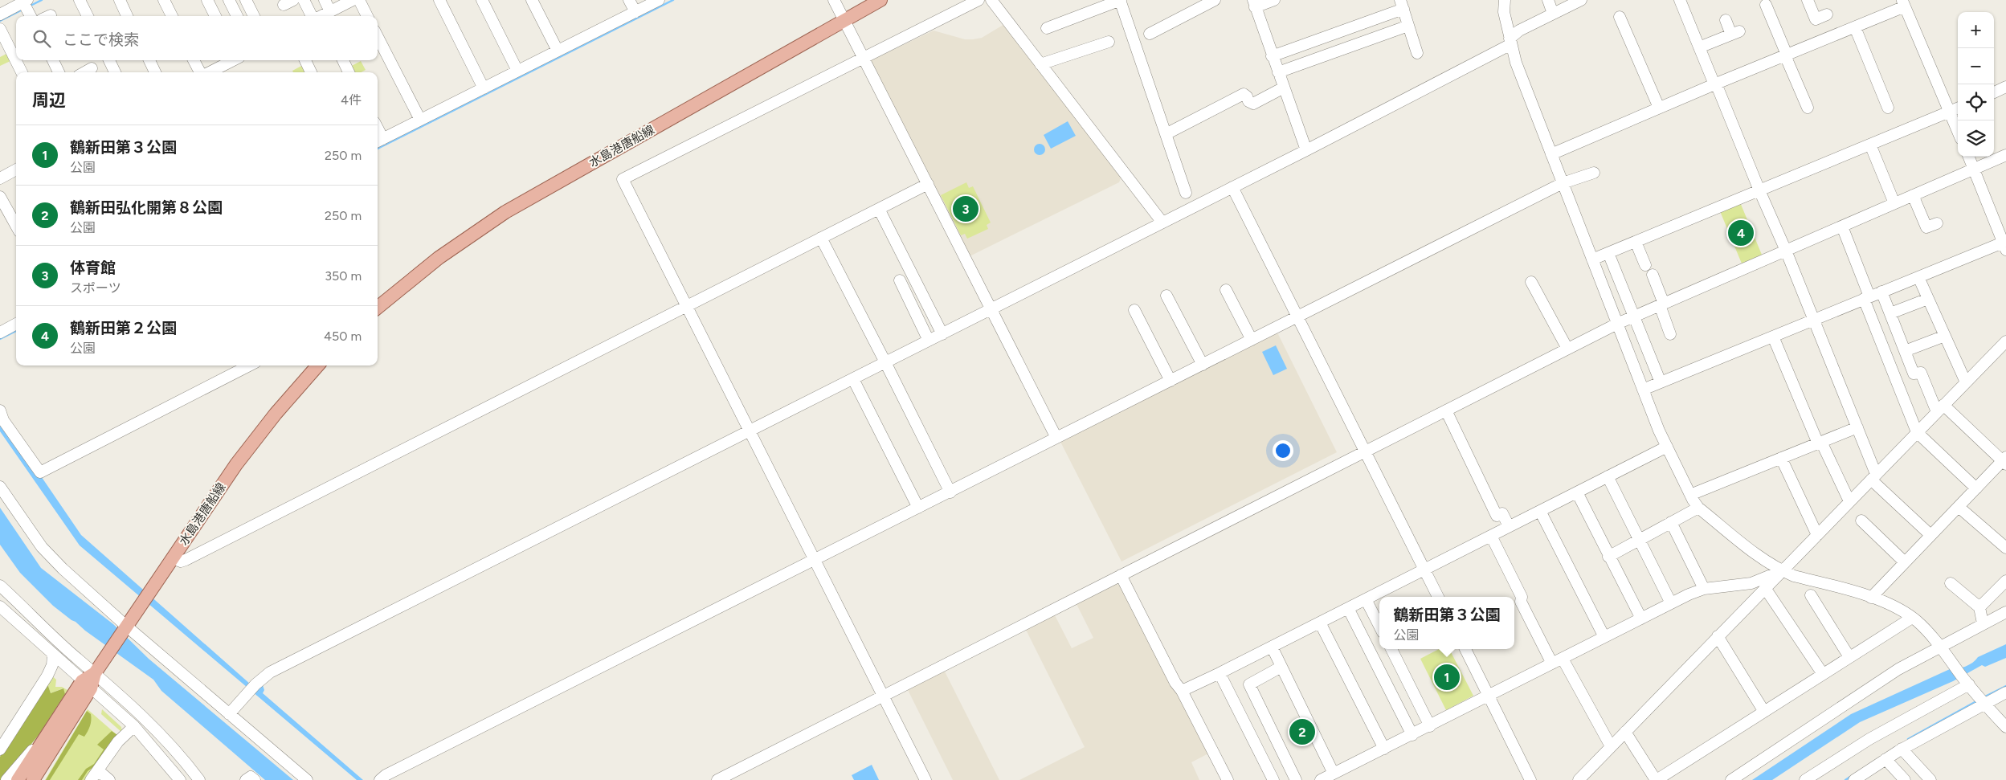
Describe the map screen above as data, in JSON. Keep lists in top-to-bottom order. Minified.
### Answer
{"streets":{"main road":["水島港唐船線"]},"page":{"map_buttons":["+","−"],"search":"ここで検索","heading":["周辺","4件"],"list":[{"mark":"1","name":"鶴新田第３公園","note":"公園","value":"250 m"},{"mark":"2","name":"鶴新田弘化開第８公園","note":"公園","value":"250 m"},{"mark":"3","name":"体育館","note":"スポーツ","value":"350 m"},{"mark":"4","name":"鶴新田第２公園","note":"公園","value":"450 m"}],"pins":["3","4","1","2"],"popup":["鶴新田第３公園","公園"]}}
